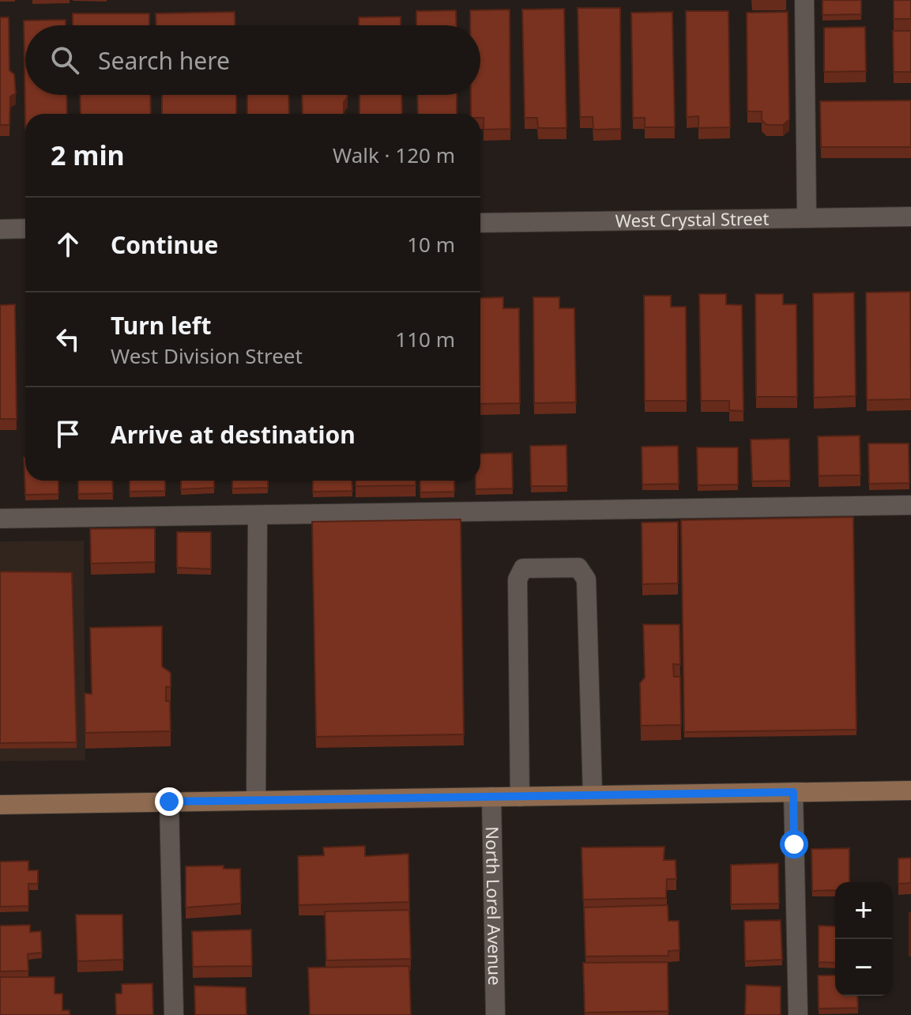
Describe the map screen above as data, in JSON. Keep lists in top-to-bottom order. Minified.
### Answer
{"streets":{"street":["West Crystal Street","North Lorel Avenue"]},"page":{"search":"Search here","heading":["2 min","Walk · 120 m"],"list":[["Continue","10 m"],["Turn left","West Division Street","110 m"],"Arrive at destination"],"map_buttons":["+","−"]}}
